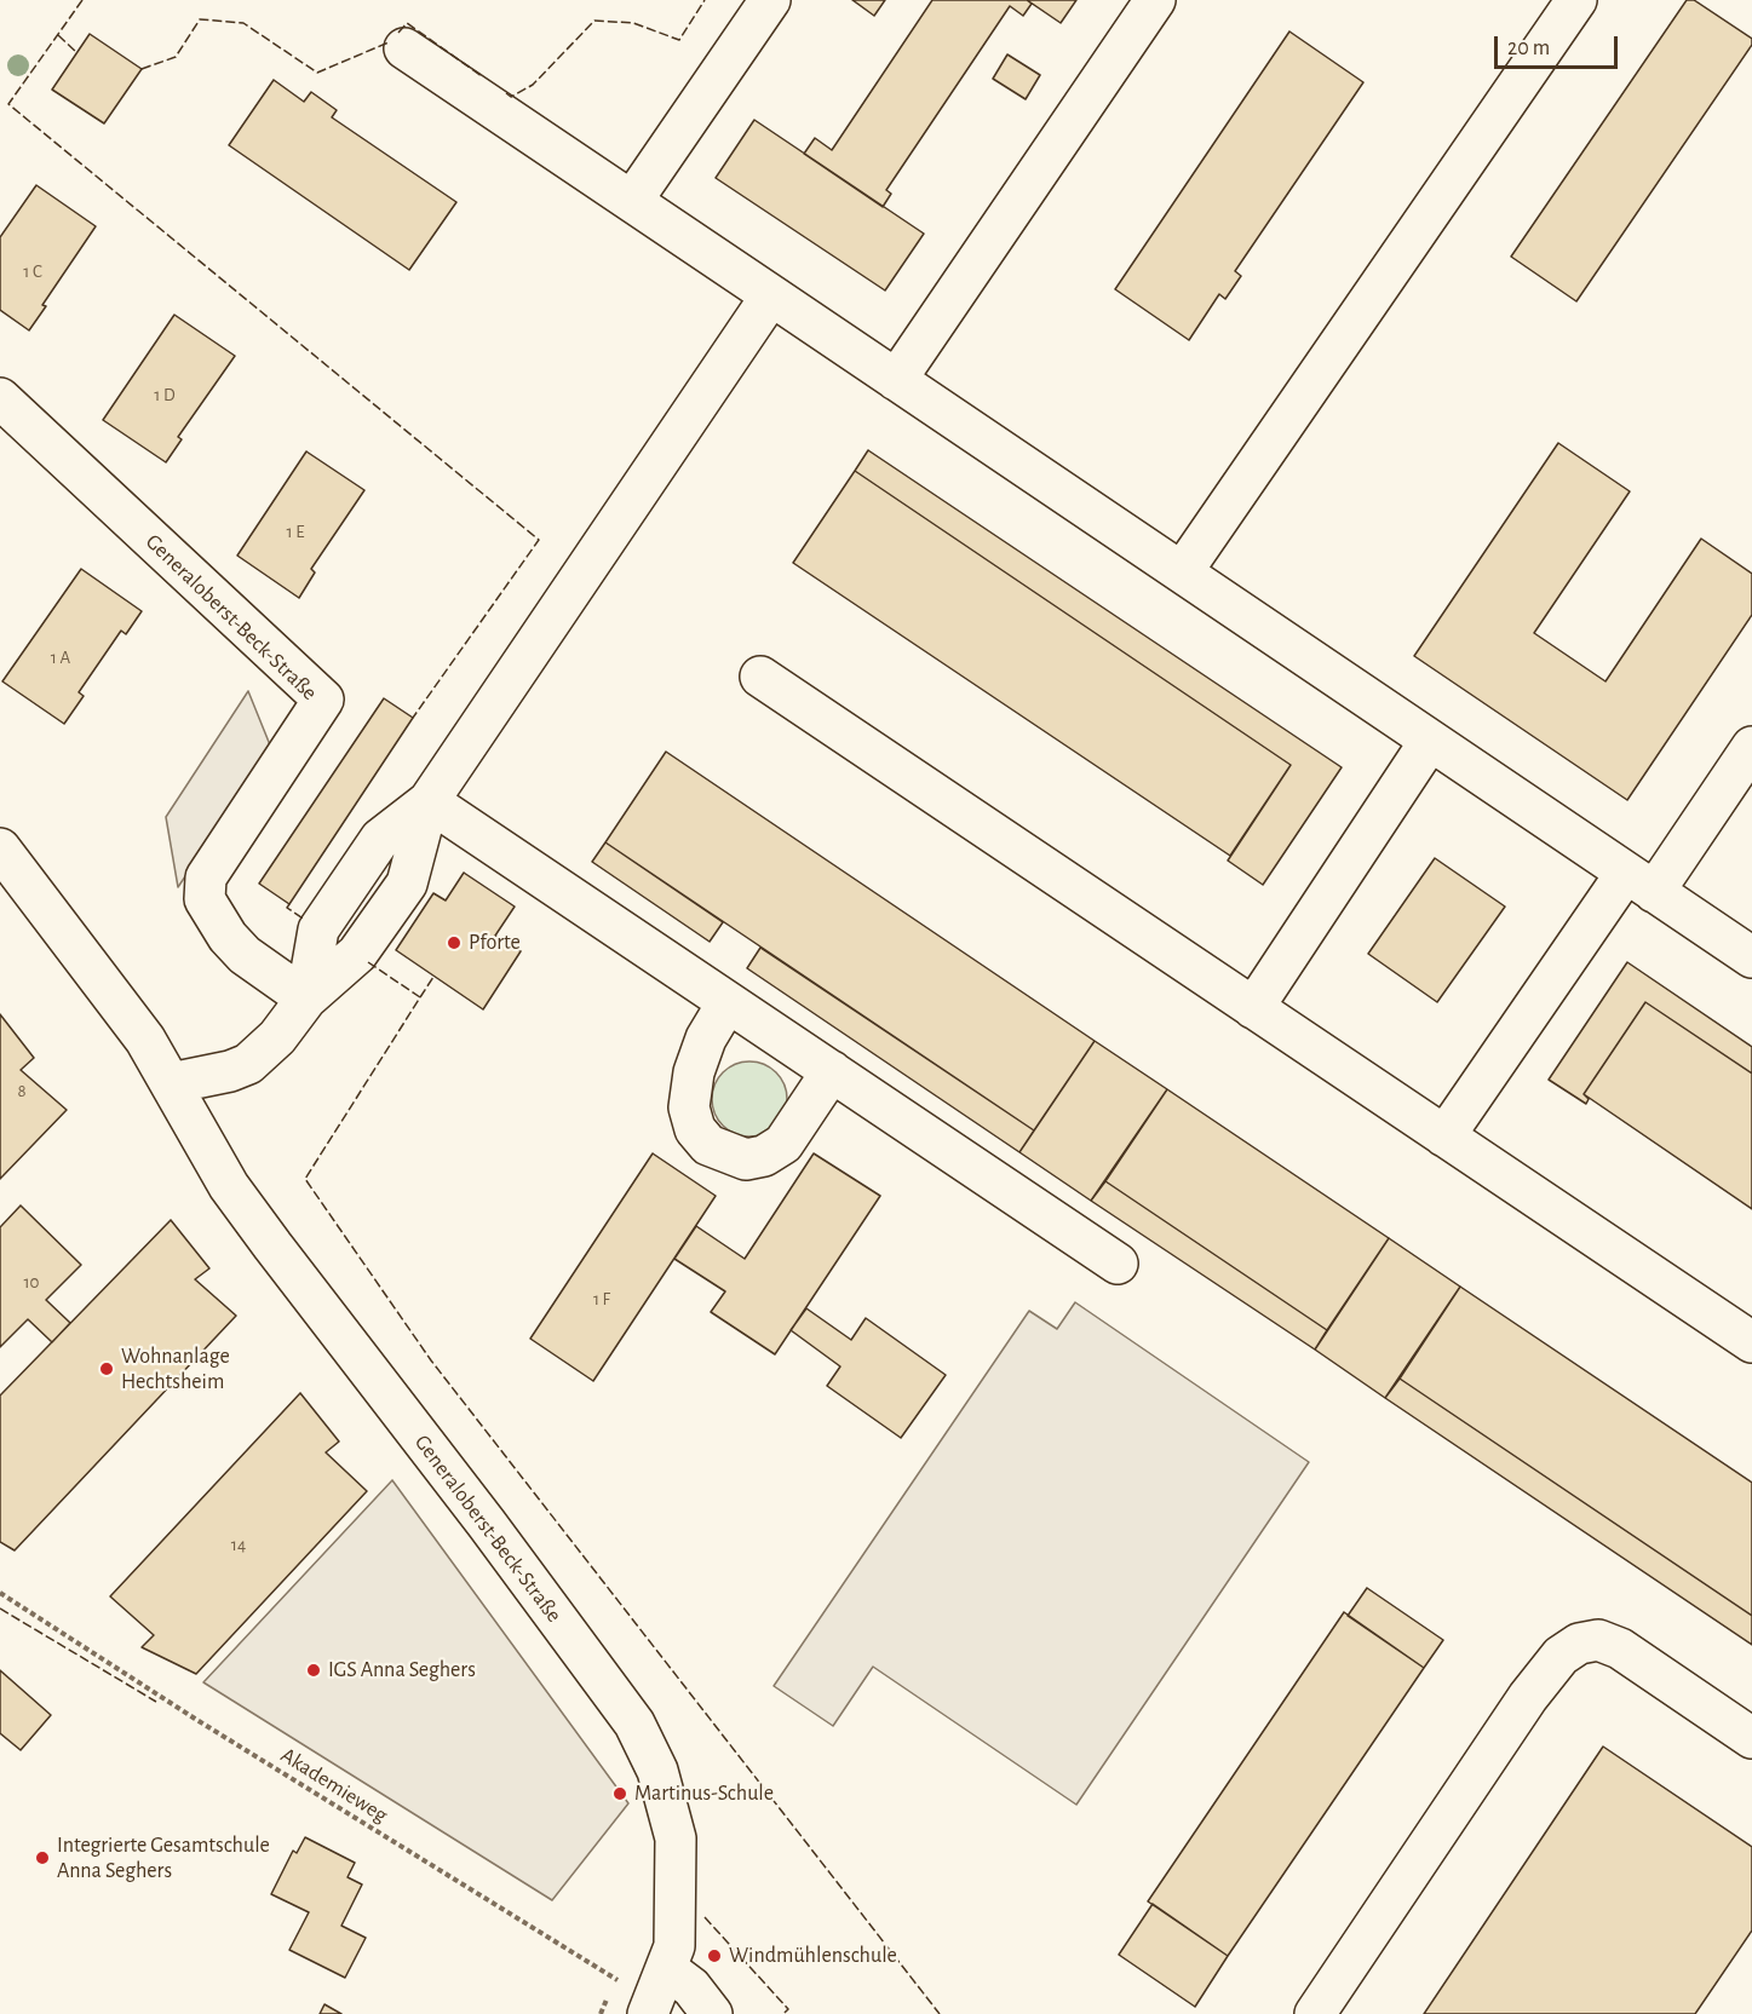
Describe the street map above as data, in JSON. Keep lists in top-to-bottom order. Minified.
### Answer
{"streets":{"street":["Generaloberst-Beck-Straße"],"path":["Akademieweg"]},"crossings":[["Generaloberst-Beck-Straße","Akademieweg"]],"places":["Pforte","Wohnanlage Hechtsheim","IGS Anna Seghers","Martinus-Schule","Integrierte Gesamtschule Anna Seghers","Windmühlenschule"],"house_numbers":["1 C","1 D","1 E","1 A","8","10","1 F","14"],"scale_bar":"20 m"}
